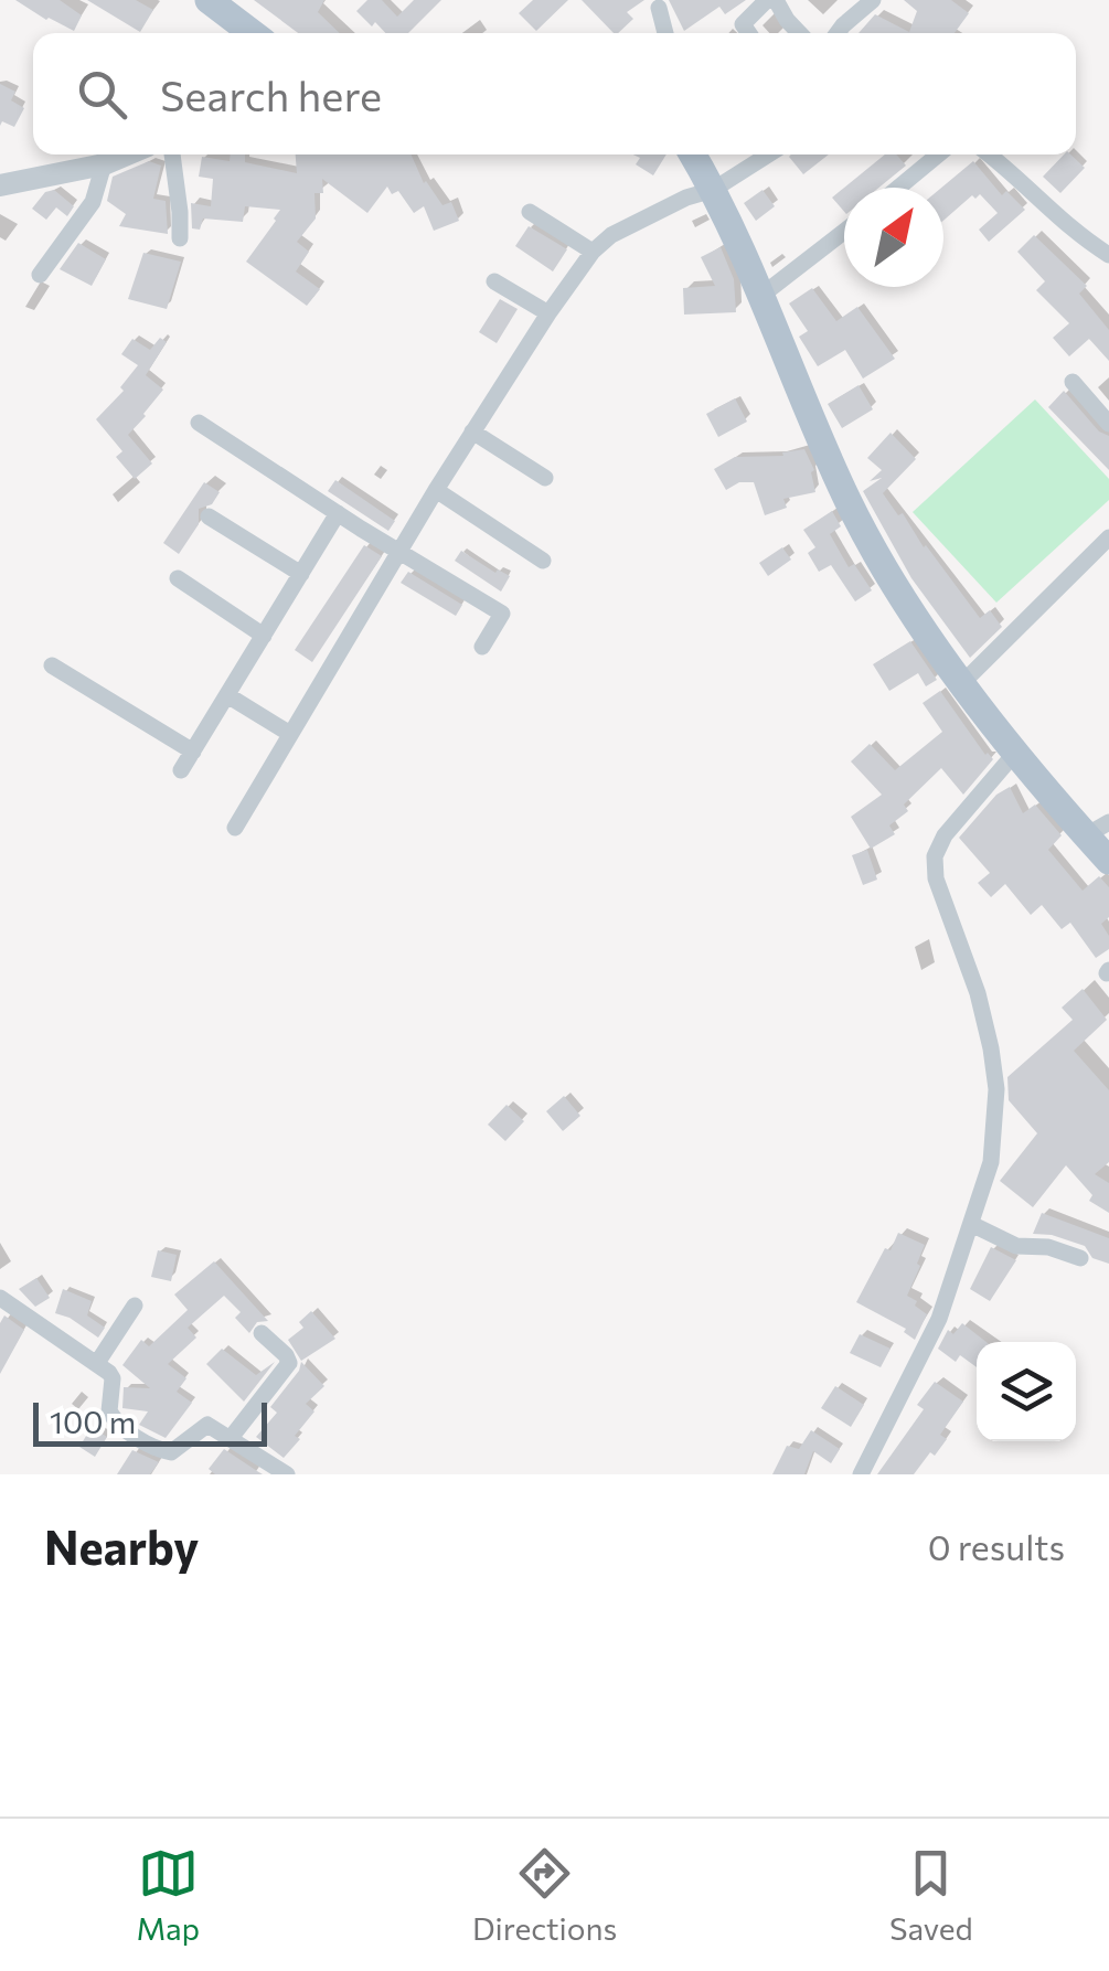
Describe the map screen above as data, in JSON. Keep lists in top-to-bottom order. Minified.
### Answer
{"scale_bar":"100 m","north":"top right","page":{"search":"Search here","scale":"100 m","heading":["Nearby","0 results"],"nav":["Map","Directions","Saved"]}}
